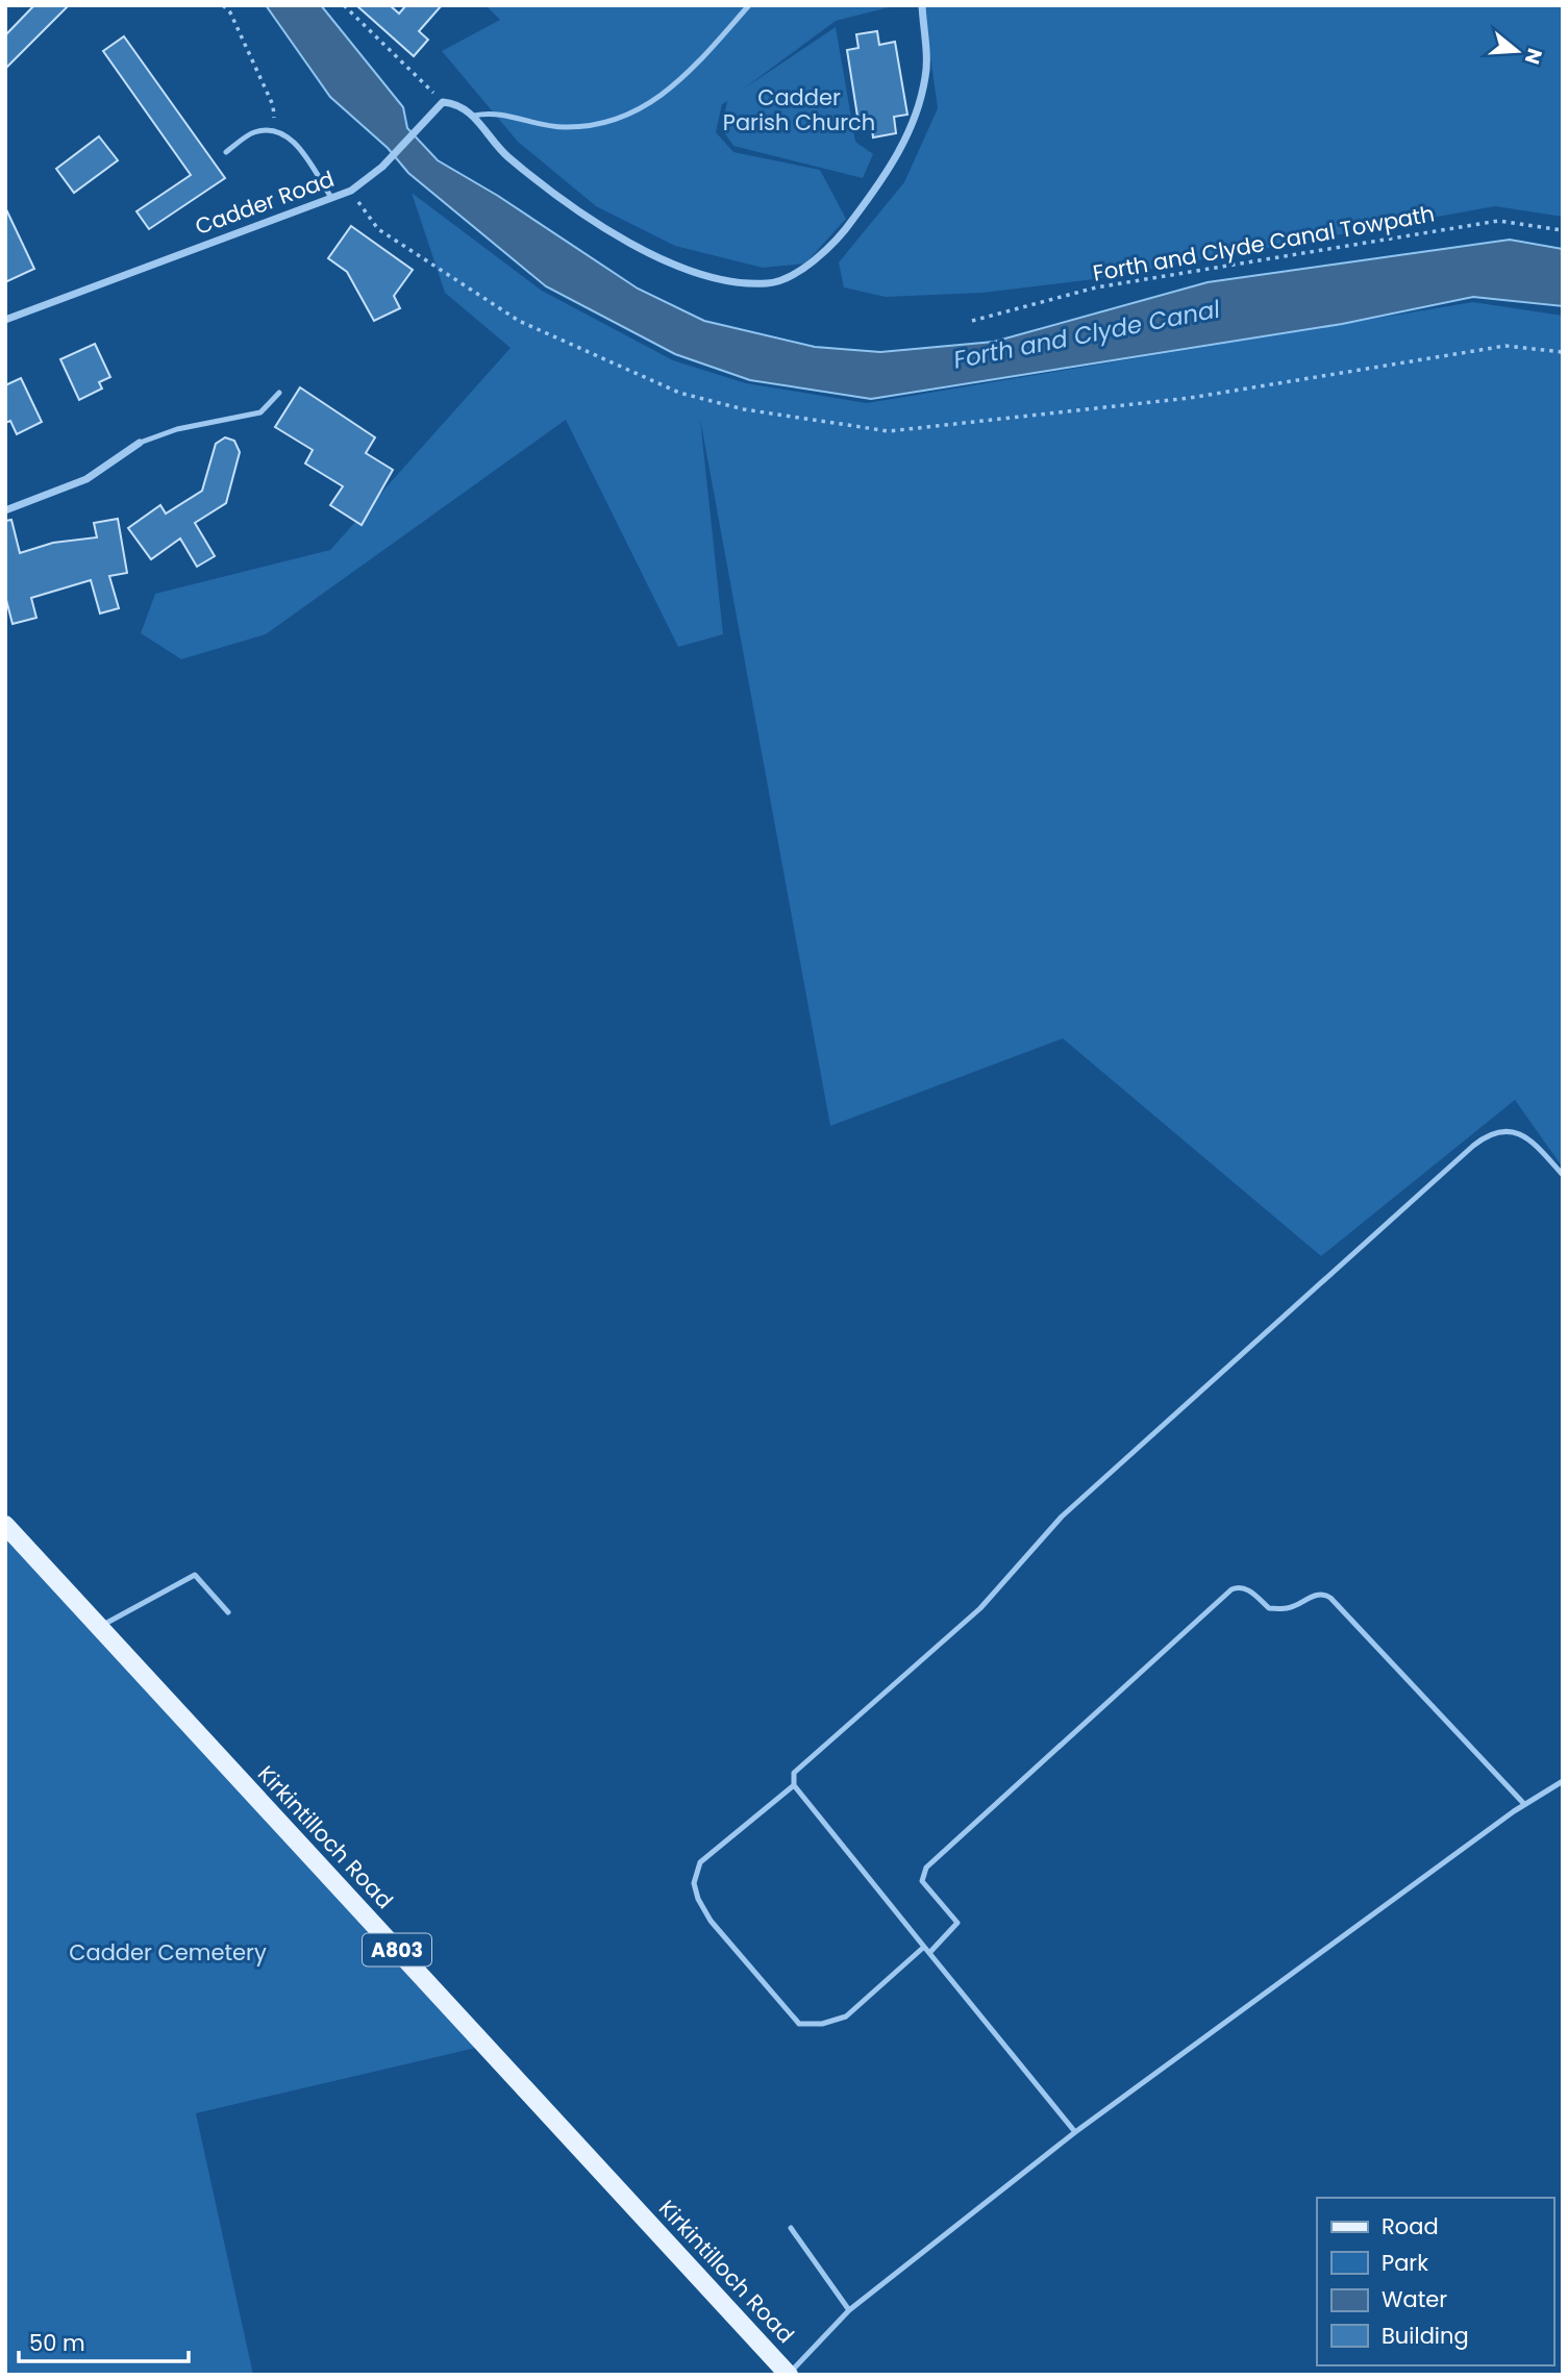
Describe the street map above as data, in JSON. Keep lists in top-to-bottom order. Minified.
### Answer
{"streets":{"main road":["Kirkintilloch Road","A803"],"street":["Cadder Road"],"path":["Forth and Clyde Canal Towpath"]},"water":["Forth and Clyde Canal"],"parks":["Cadder Parish Church","Cadder Cemetery"],"legend":["Road","Park","Water","Building"],"scale_bar":"50 m","north":"right"}
